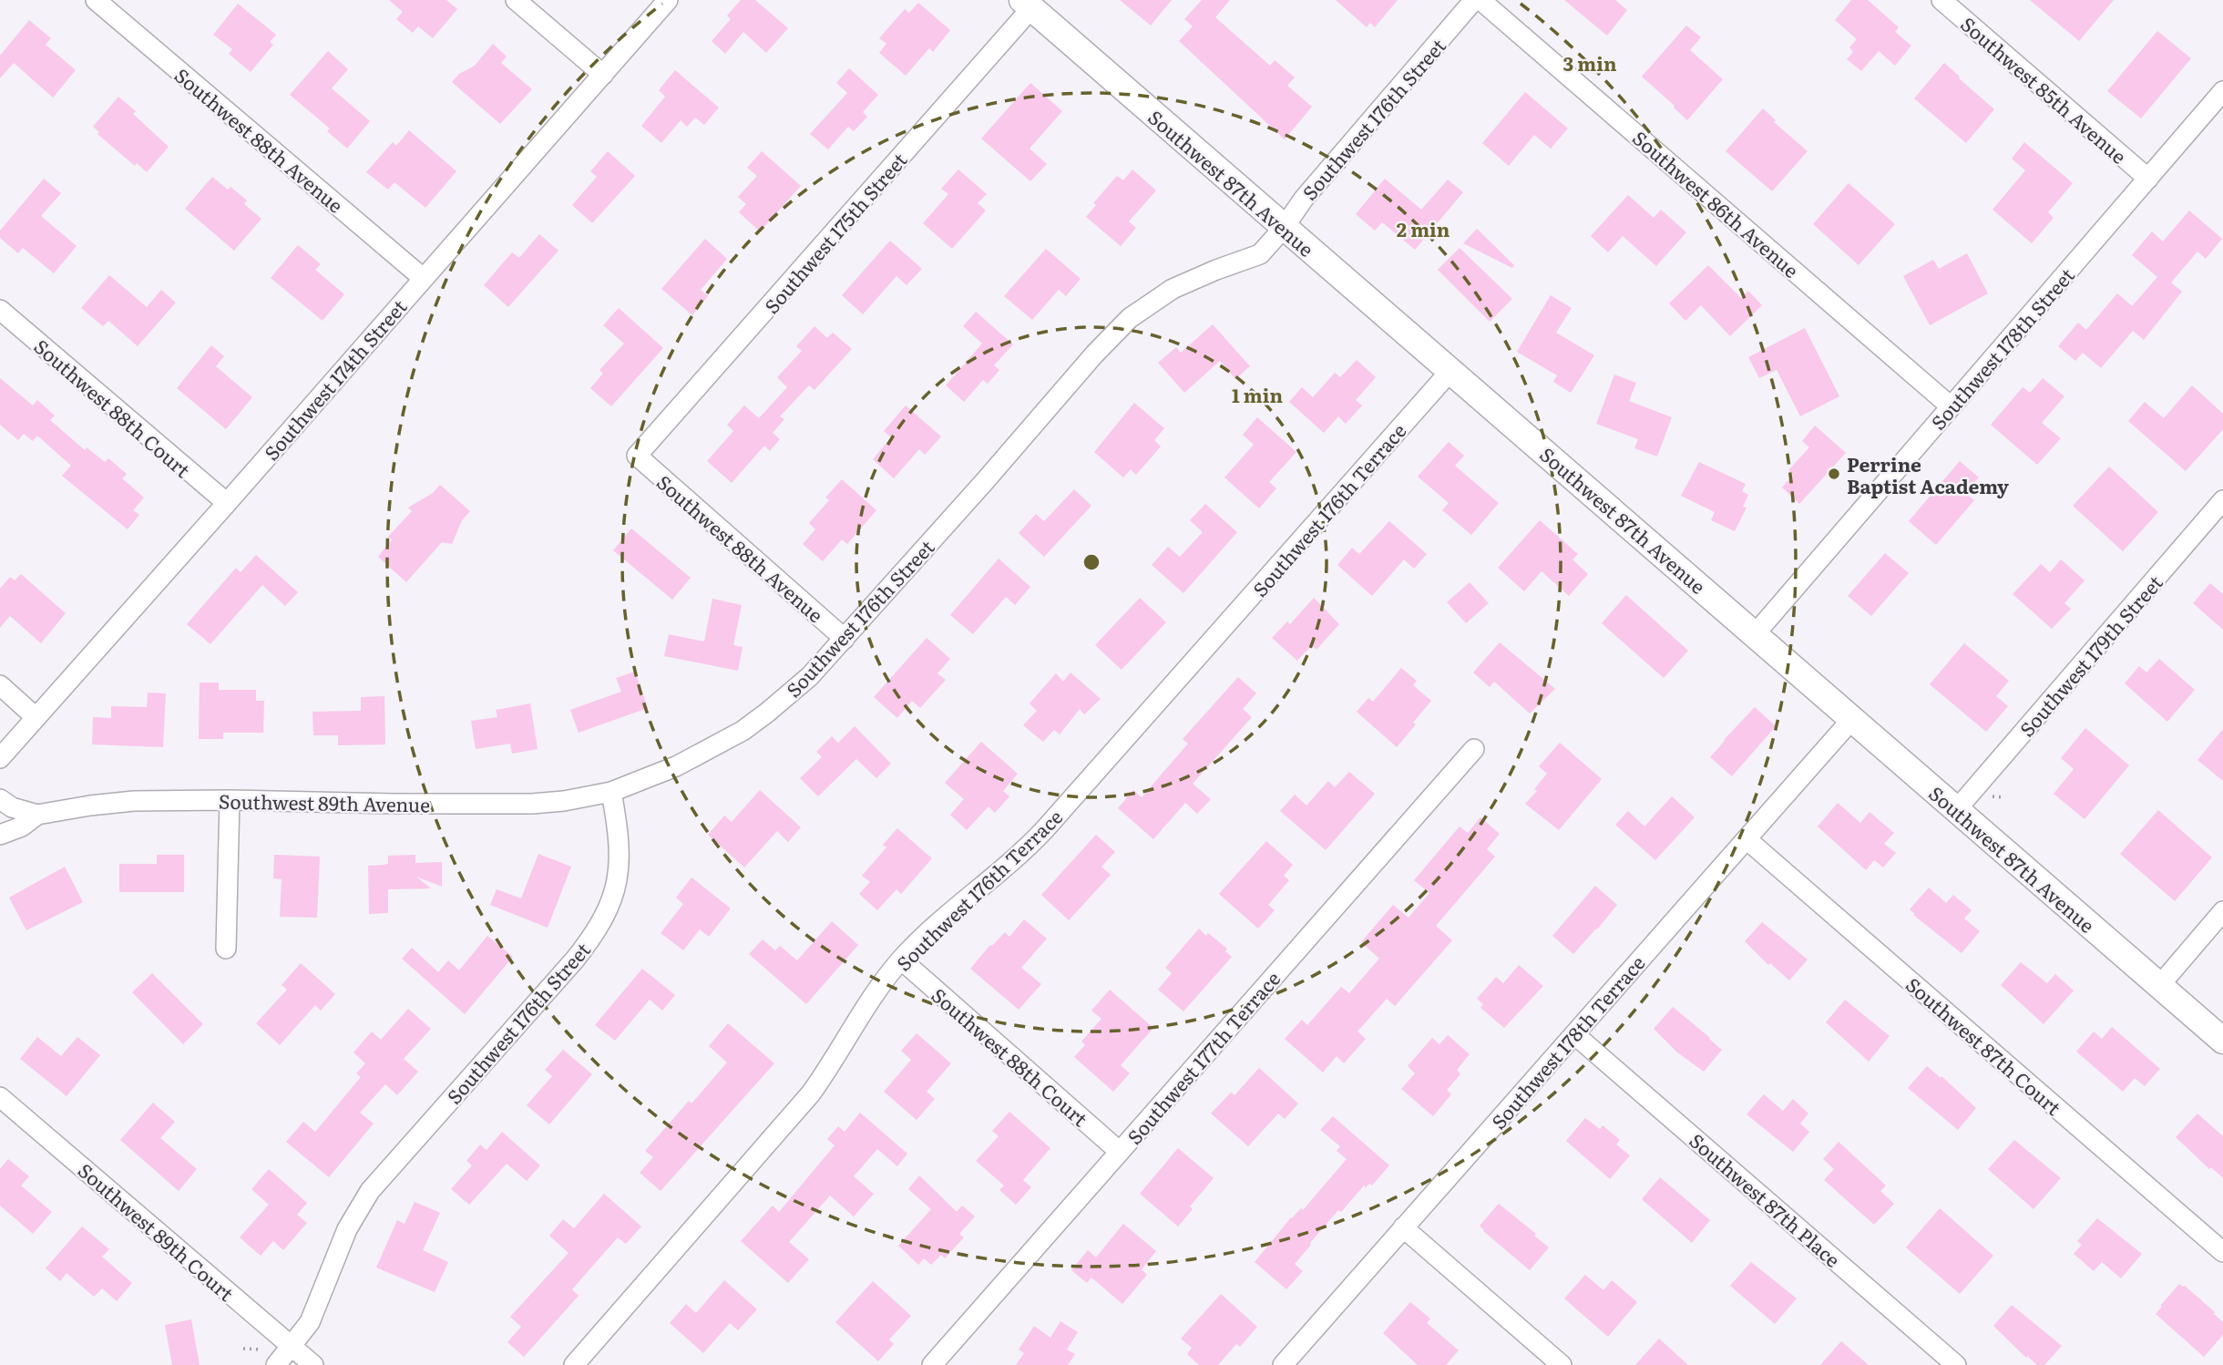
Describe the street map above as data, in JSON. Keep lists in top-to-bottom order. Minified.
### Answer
{"streets":{"street":["Southwest 85th Avenue","Southwest 176th Street","Southwest 88th Avenue","Southwest 87th Avenue","Southwest 86th Avenue","Southwest 175th Street","Southwest 178th Street","Southwest 174th Street","Southwest 88th Court","Southwest 176th Terrace","Southwest 179th Street","Southwest 89th Avenue","Southwest 178th Terrace","Southwest 87th Court","Southwest 177th Terrace","Southwest 87th Place","Southwest 89th Court"]},"crossings":[["Southwest 85th Avenue","Southwest 178th Street"],["Southwest 176th Street","Southwest 88th Avenue"],["Southwest 176th Street","Southwest 87th Avenue"],["Southwest 176th Street","Southwest 89th Avenue"],["Southwest 176th Street","Southwest 89th Court"],["Southwest 88th Avenue","Southwest 175th Street"],["Southwest 88th Avenue","Southwest 174th Street"],["Southwest 87th Avenue","Southwest 175th Street"],["Southwest 87th Avenue","Southwest 178th Street"],["Southwest 87th Avenue","Southwest 176th Terrace"],["Southwest 87th Avenue","Southwest 179th Street"],["Southwest 87th Avenue","Southwest 178th Terrace"],["Southwest 86th Avenue","Southwest 178th Street"],["Southwest 174th Street","Southwest 88th Court"],["Southwest 88th Court","Southwest 176th Terrace"],["Southwest 88th Court","Southwest 177th Terrace"],["Southwest 178th Terrace","Southwest 87th Court"],["Southwest 178th Terrace","Southwest 87th Place"]],"places":["Perrine Baptist Academy"],"rings":["3 min","2 min","1 min"]}
